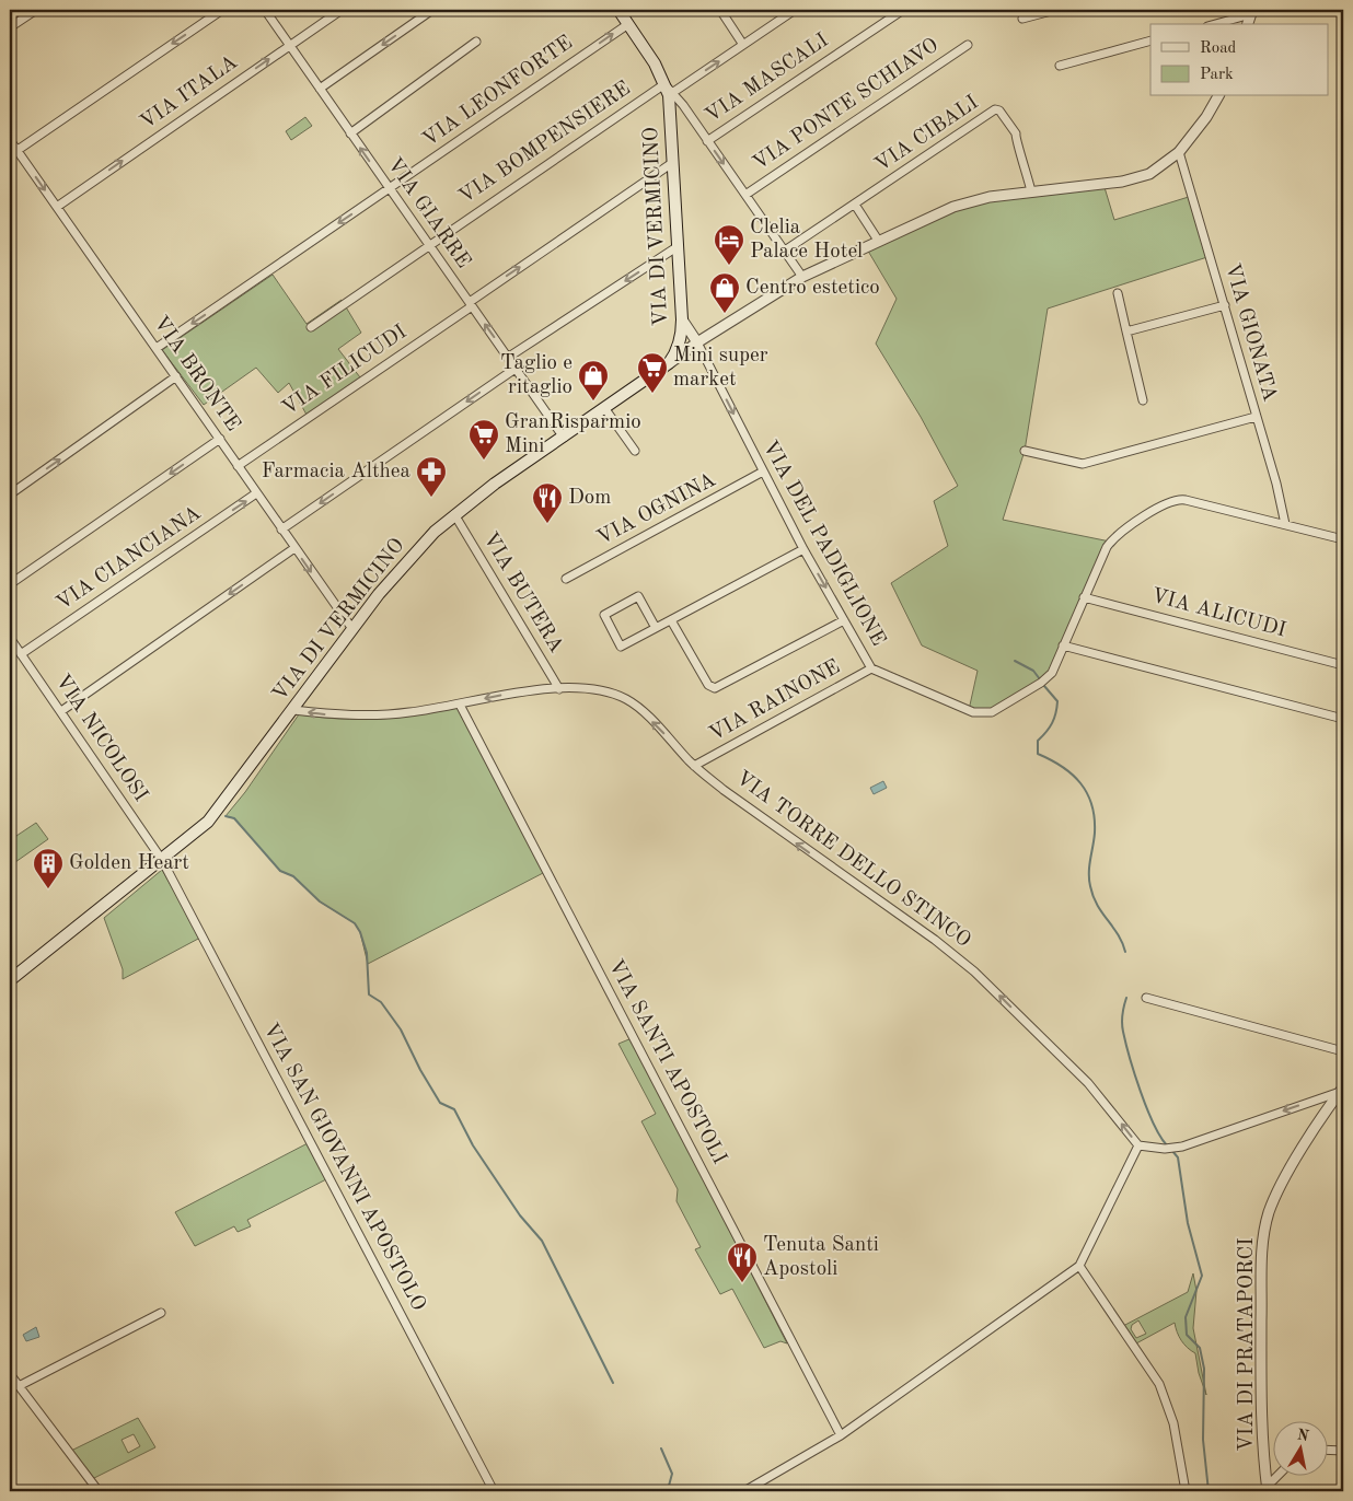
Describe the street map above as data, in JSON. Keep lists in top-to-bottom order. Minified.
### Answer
{"streets":{"main road":["VIA DI VERMICINO"],"street":["VIA MASCALI","VIA LEONFORTE","VIA ITALA","VIA PONTE SCHIAVO","VIA CIBALI","VIA BOMPENSIERE","VIA GIARRE","VIA GIONATA","VIA FILICUDI","VIA BRONTE","VIA OGNINA","VIA DEL PADIGLIONE","VIA CIANCIANA","VIA BUTERA","VIA ALICUDI","VIA RAINONE","VIA NICOLOSI","VIA TORRE DELLO STINCO","VIA SANTI APOSTOLI","VIA SAN GIOVANNI APOSTOLO","VIA DI PRATAPORCI"]},"crossings":[["VIA LEONFORTE","VIA GIARRE"],["VIA LEONFORTE","VIA DI VERMICINO"],["VIA LEONFORTE","VIA BRONTE"],["VIA ITALA","VIA GIARRE"],["VIA ITALA","VIA BRONTE"],["VIA BOMPENSIERE","VIA GIARRE"],["VIA BOMPENSIERE","VIA DI VERMICINO"],["VIA GIARRE","VIA DI VERMICINO"],["VIA GIARRE","VIA FILICUDI"],["VIA DI VERMICINO","VIA FILICUDI"],["VIA DI VERMICINO","VIA BRONTE"],["VIA DI VERMICINO","VIA BUTERA"],["VIA DI VERMICINO","VIA NICOLOSI"],["VIA DI VERMICINO","VIA TORRE DELLO STINCO"],["VIA DI VERMICINO","VIA SAN GIOVANNI APOSTOLO"],["VIA GIONATA","VIA DEL PADIGLIONE"],["VIA FILICUDI","VIA BRONTE"],["VIA BRONTE","VIA CIANCIANA"],["VIA OGNINA","VIA DEL PADIGLIONE"],["VIA DEL PADIGLIONE","VIA ALICUDI"],["VIA DEL PADIGLIONE","VIA RAINONE"],["VIA CIANCIANA","VIA NICOLOSI"],["VIA BUTERA","VIA TORRE DELLO STINCO"],["VIA RAINONE","VIA TORRE DELLO STINCO"],["VIA NICOLOSI","VIA SAN GIOVANNI APOSTOLO"],["VIA TORRE DELLO STINCO","VIA SANTI APOSTOLI"]],"one_way":["VIA TORRE DELLO STINCO"],"places":{"hotel":["Clelia Palace Hotel"],"shop":["Centro estetico","Taglio e ritaglio"],"supermarket":["Mini super market","GranRisparmio Mini"],"pharmacy":["Farmacia Althea"],"restaurant":["Dom","Tenuta Santi Apostoli"],"building":["Golden Heart"]},"legend":["Road","Park"],"north":"top"}
